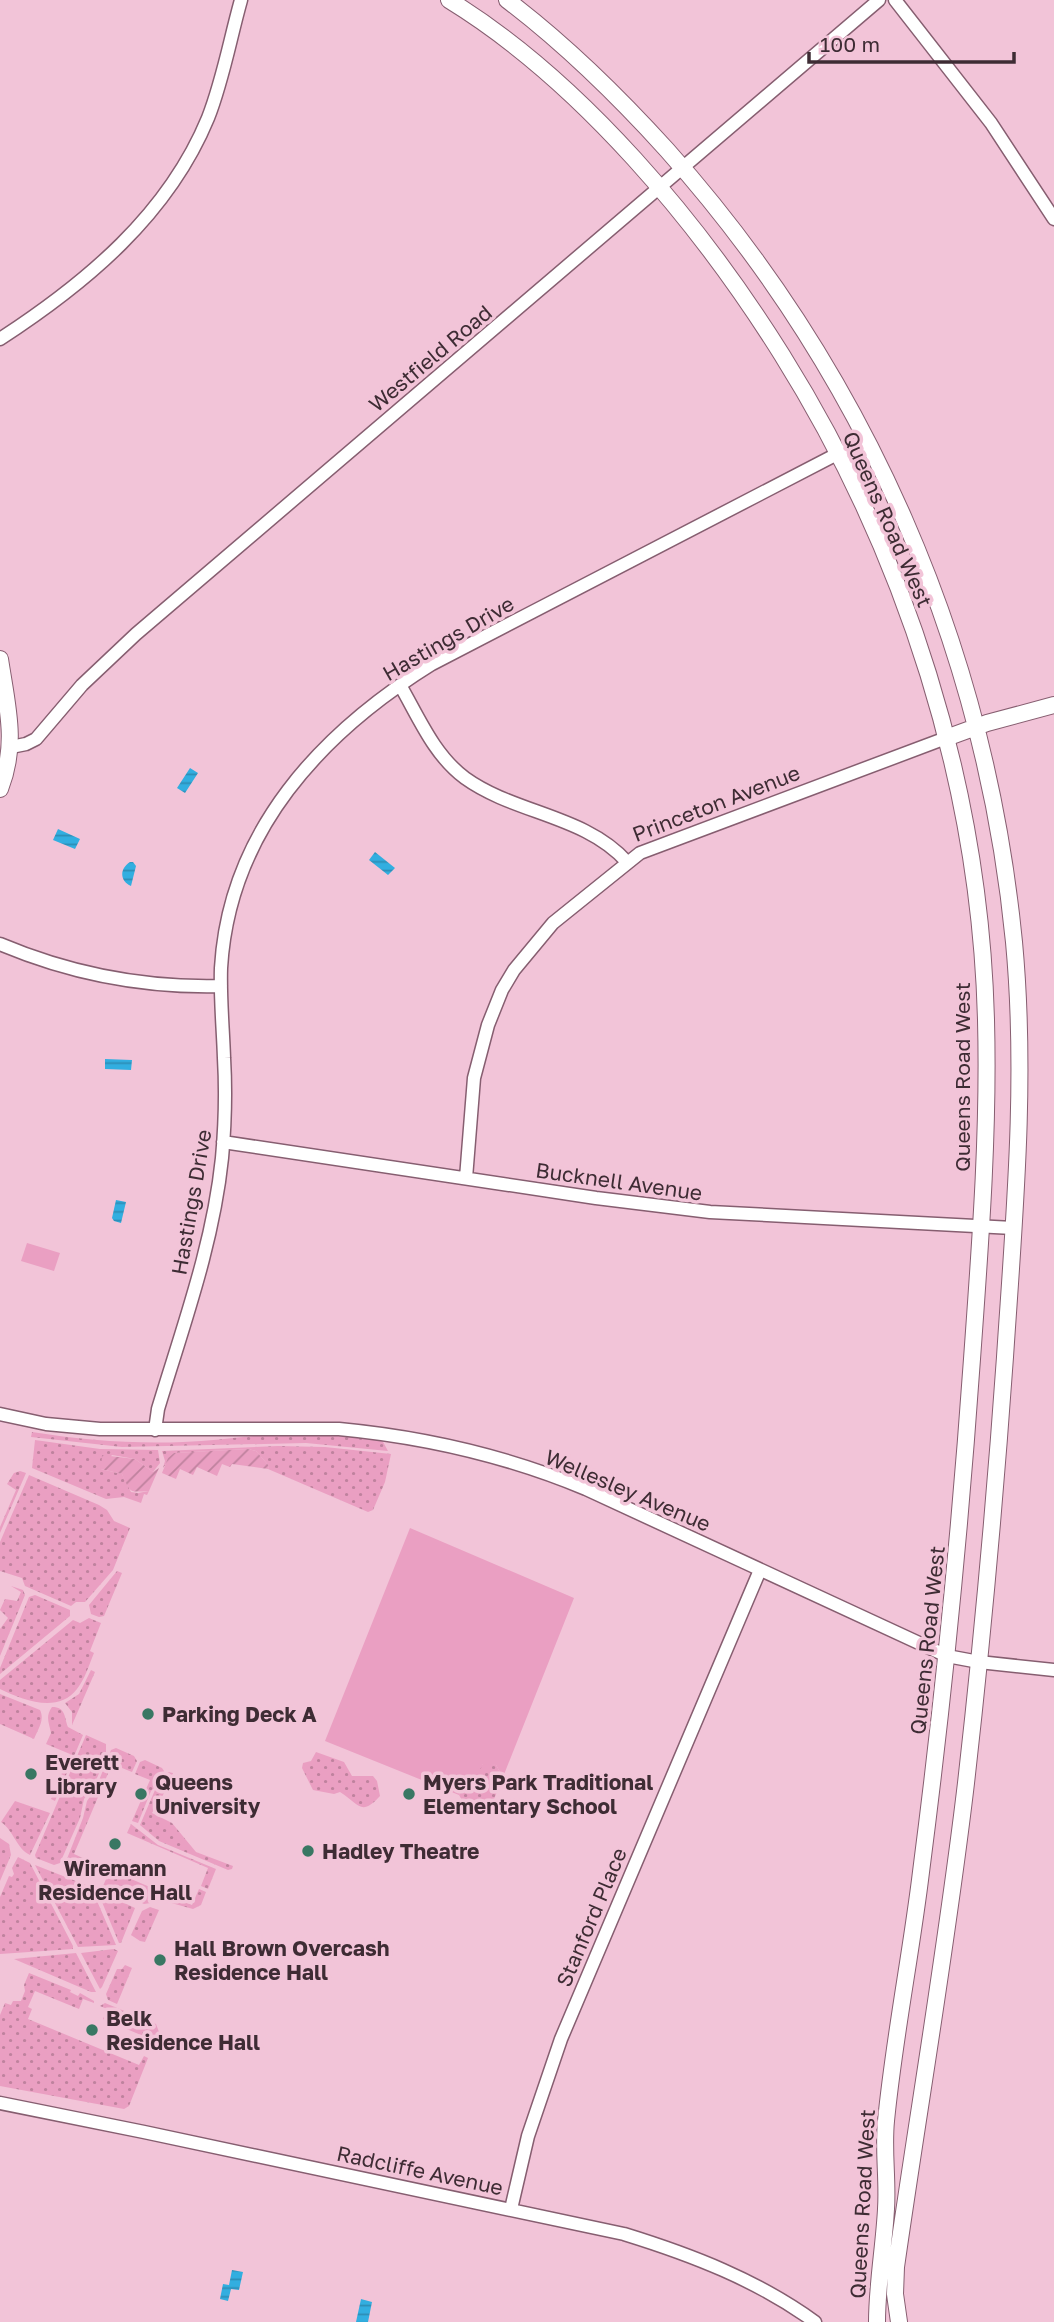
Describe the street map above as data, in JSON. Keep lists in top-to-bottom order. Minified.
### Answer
{"streets":{"street":["Westfield Road","Queens Road West","Hastings Drive","Princeton Avenue","Bucknell Avenue","Wellesley Avenue","Stanford Place","Radcliffe Avenue"]},"crossings":[["Westfield Road","Queens Road West"],["Queens Road West","Hastings Drive"],["Queens Road West","Princeton Avenue"],["Queens Road West","Bucknell Avenue"],["Queens Road West","Wellesley Avenue"],["Hastings Drive","Bucknell Avenue"],["Hastings Drive","Wellesley Avenue"],["Princeton Avenue","Bucknell Avenue"],["Wellesley Avenue","Stanford Place"],["Stanford Place","Radcliffe Avenue"]],"places":["Parking Deck A","Everett Library","Queens University","Myers Park Traditional Elementary School","Wiremann Residence Hall","Hadley Theatre","Hall Brown Overcash Residence Hall","Belk Residence Hall"],"scale_bar":"100 m"}
